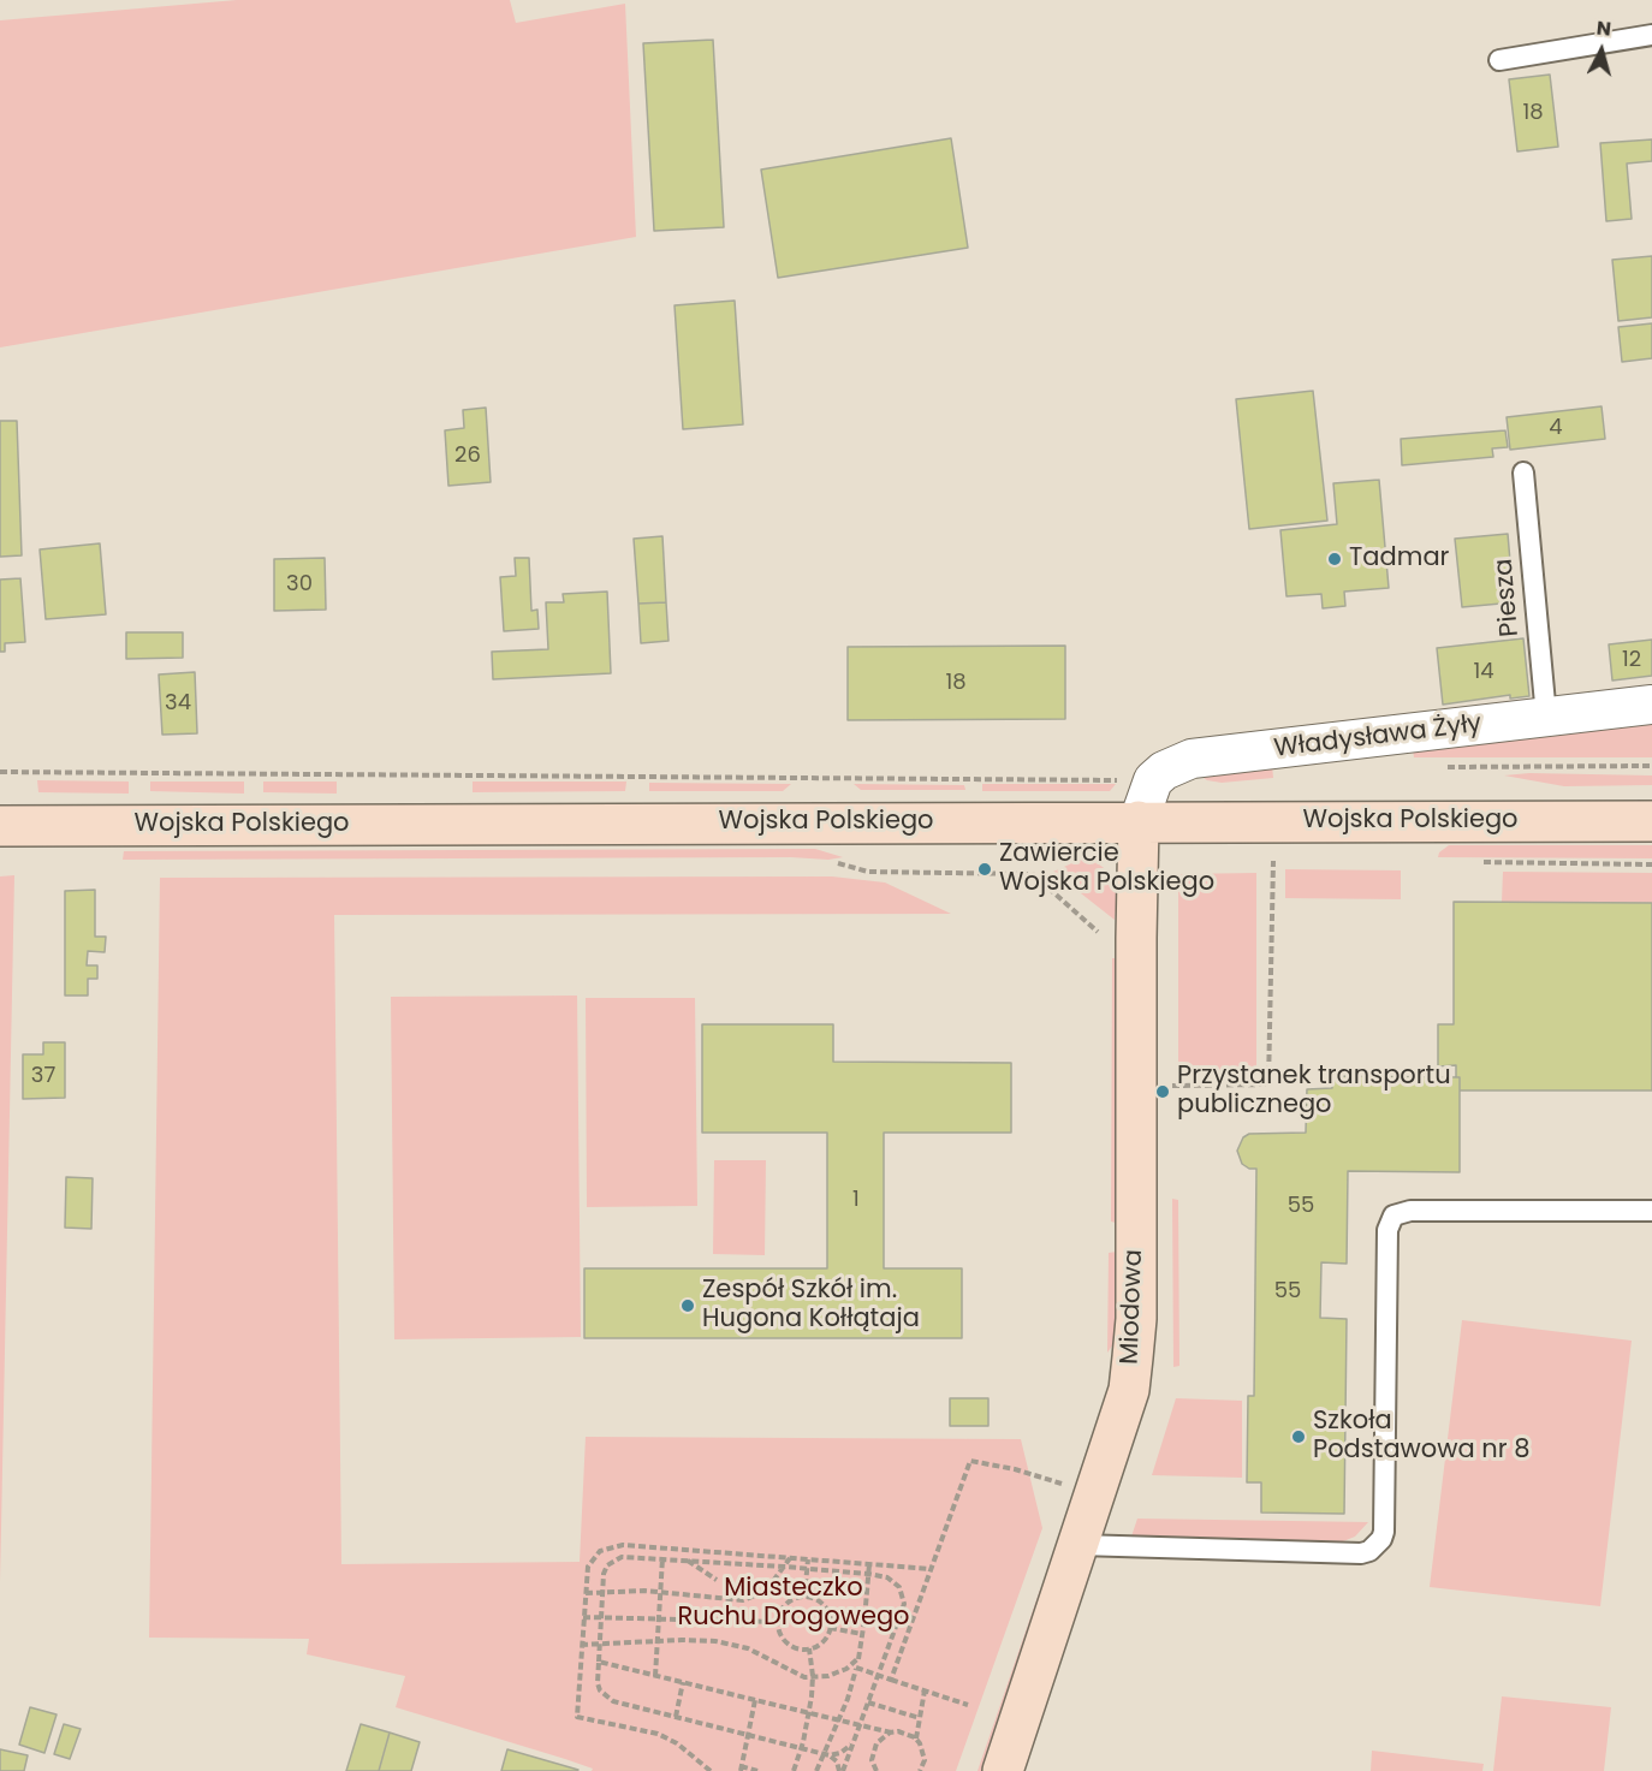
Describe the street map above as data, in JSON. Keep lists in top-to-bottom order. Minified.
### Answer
{"streets":{"main road":["Wojska Polskiego","Miodowa"],"street":["Władysława Żyły"],"lane":["Piesza"]},"crossings":[["Piesza","Władysława Żyły"],["Wojska Polskiego","Miodowa"]],"parks":["Miasteczko Ruchu Drogowego"],"places":["Tadmar","Zawiercie Wojska Polskiego","Przystanek transportu publicznego","Zespół Szkół im. Hugona Kołłątaja","Szkoła Podstawowa nr 8"],"house_numbers":["18","4","26","30","12","14","18","34","37","1","55","55"],"north":"top"}
